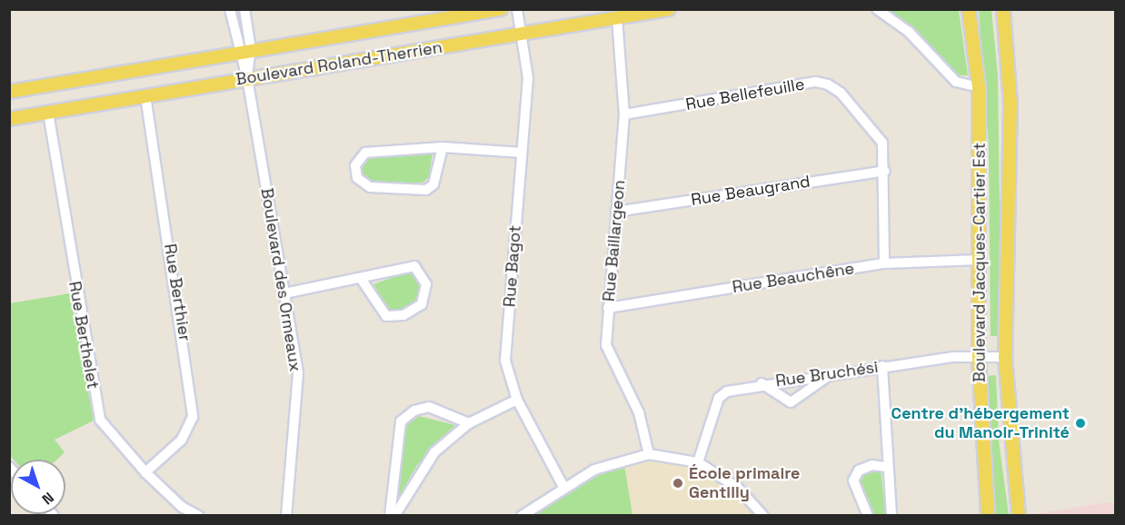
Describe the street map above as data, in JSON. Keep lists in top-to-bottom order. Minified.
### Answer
{"streets":{"main road":["Boulevard Roland-Therrien","Boulevard Jacques-Cartier Est"],"street":["Rue Bellefeuille","Rue Beaugrand","Rue Baillargeon","Rue Bagot","Rue Beauchêne","Boulevard des Ormeaux","Rue Berthier","Rue Berthelet","Rue Bruchési"]},"crossings":[["Boulevard Roland-Therrien","Rue Baillargeon"],["Boulevard Roland-Therrien","Rue Bagot"],["Boulevard Roland-Therrien","Boulevard des Ormeaux"],["Boulevard Roland-Therrien","Rue Berthier"],["Boulevard Roland-Therrien","Rue Berthelet"],["Rue Bellefeuille","Rue Beaugrand"],["Rue Bellefeuille","Rue Baillargeon"],["Rue Bellefeuille","Rue Beauchêne"],["Rue Beaugrand","Rue Baillargeon"],["Rue Baillargeon","Rue Beauchêne"],["Boulevard Jacques-Cartier Est","Rue Beauchêne"],["Boulevard Jacques-Cartier Est","Rue Bruchési"],["Rue Berthier","Rue Berthelet"]],"places":["Centre d'hébergement du Manoir-Trinité","École primaire Gentilly"],"north":"bottom right"}
